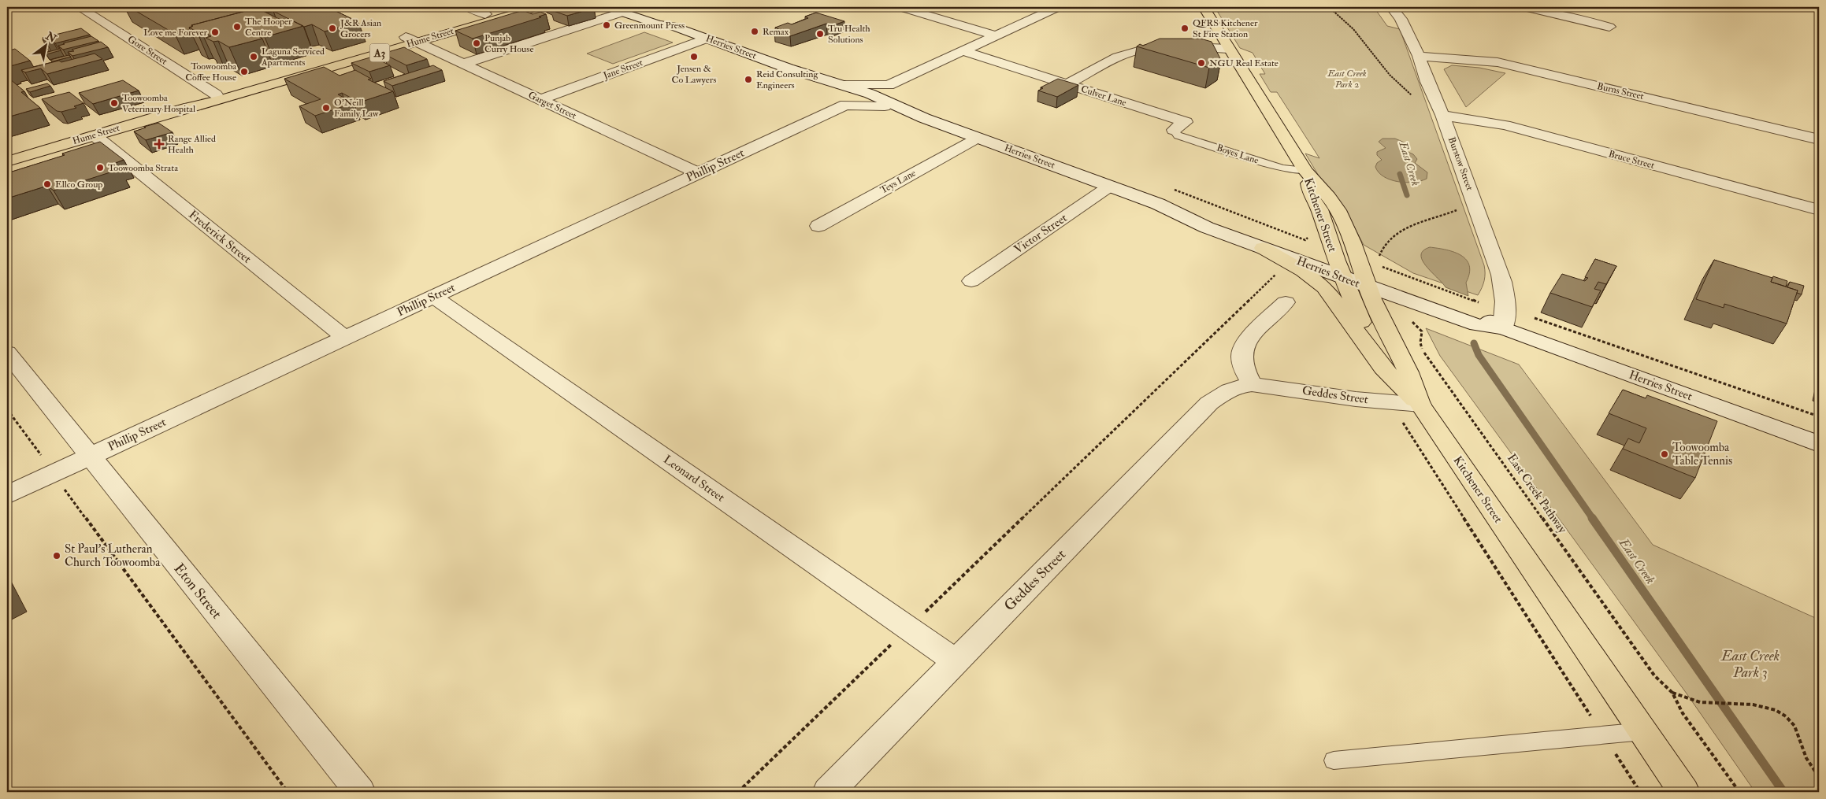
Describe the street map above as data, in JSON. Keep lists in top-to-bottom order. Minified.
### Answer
{"streets":{"main road":["Hume Street","A3","Kitchener Street"],"street":["Herries Street","Gore Street","Jane Street","Burns Street","Culver Lane","Garget Street","Bruce Street","Burstow Street","Phillip Street","Teys Lane","Victor Street","Frederick Street","Geddes Street","Leonard Street","Eton Street"],"lane":["Boyes Lane"],"path":["East Creek Pathway"]},"crossings":[["Hume Street","Gore Street"],["Hume Street","Garget Street"],["Hume Street","Frederick Street"],["Herries Street","Jane Street"],["Herries Street","Burstow Street"],["Herries Street","Phillip Street"],["Herries Street","Teys Lane"],["Herries Street","Kitchener Street"],["Herries Street","Victor Street"],["Jane Street","Garget Street"],["Burns Street","Burstow Street"],["Culver Lane","Boyes Lane"],["Culver Lane","Phillip Street"],["Garget Street","Phillip Street"],["Boyes Lane","Kitchener Street"],["Bruce Street","Burstow Street"],["Phillip Street","Frederick Street"],["Phillip Street","Leonard Street"],["Phillip Street","Eton Street"],["Kitchener Street","Geddes Street"],["Geddes Street","Leonard Street"]],"water":["East Creek"],"parks":["East Creek Park 2","East Creek Park 3"],"places":{"other":["Greenmount Press","The Hooper Centre","J&R Asian Grocers","QFRS Kitchener St Fire Station","Remax","Love me Forever","Tru Health Solutions","Punjab Curry House","Laguna Serviced Apartments","Jensen & Co Lawyers","NGU Real Estate","Toowoomba Coffee House","Reid Consulting Engineers","Toowoomba Veterinary Hospital","O'Neill Family Law","Toowoomba Strata","Ellco Group","Toowoomba Table Tennis","St Paul's Lutheran Church Toowoomba"],"health":["Range Allied Health"]},"north":"top right"}
